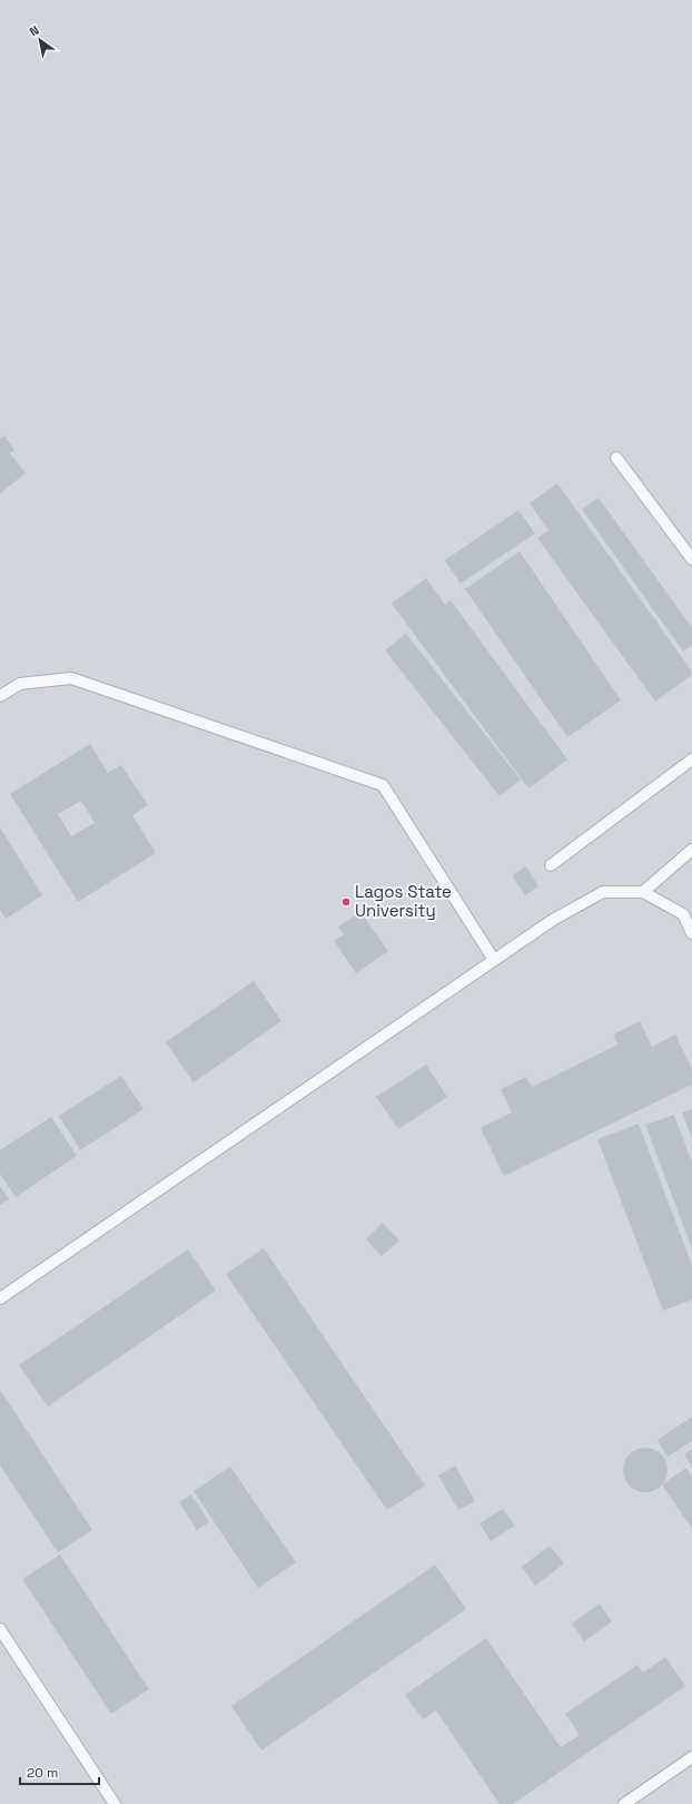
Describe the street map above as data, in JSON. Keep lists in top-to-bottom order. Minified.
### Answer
{"places":["Lagos State University"],"scale_bar":"20 m","north":"top left"}
